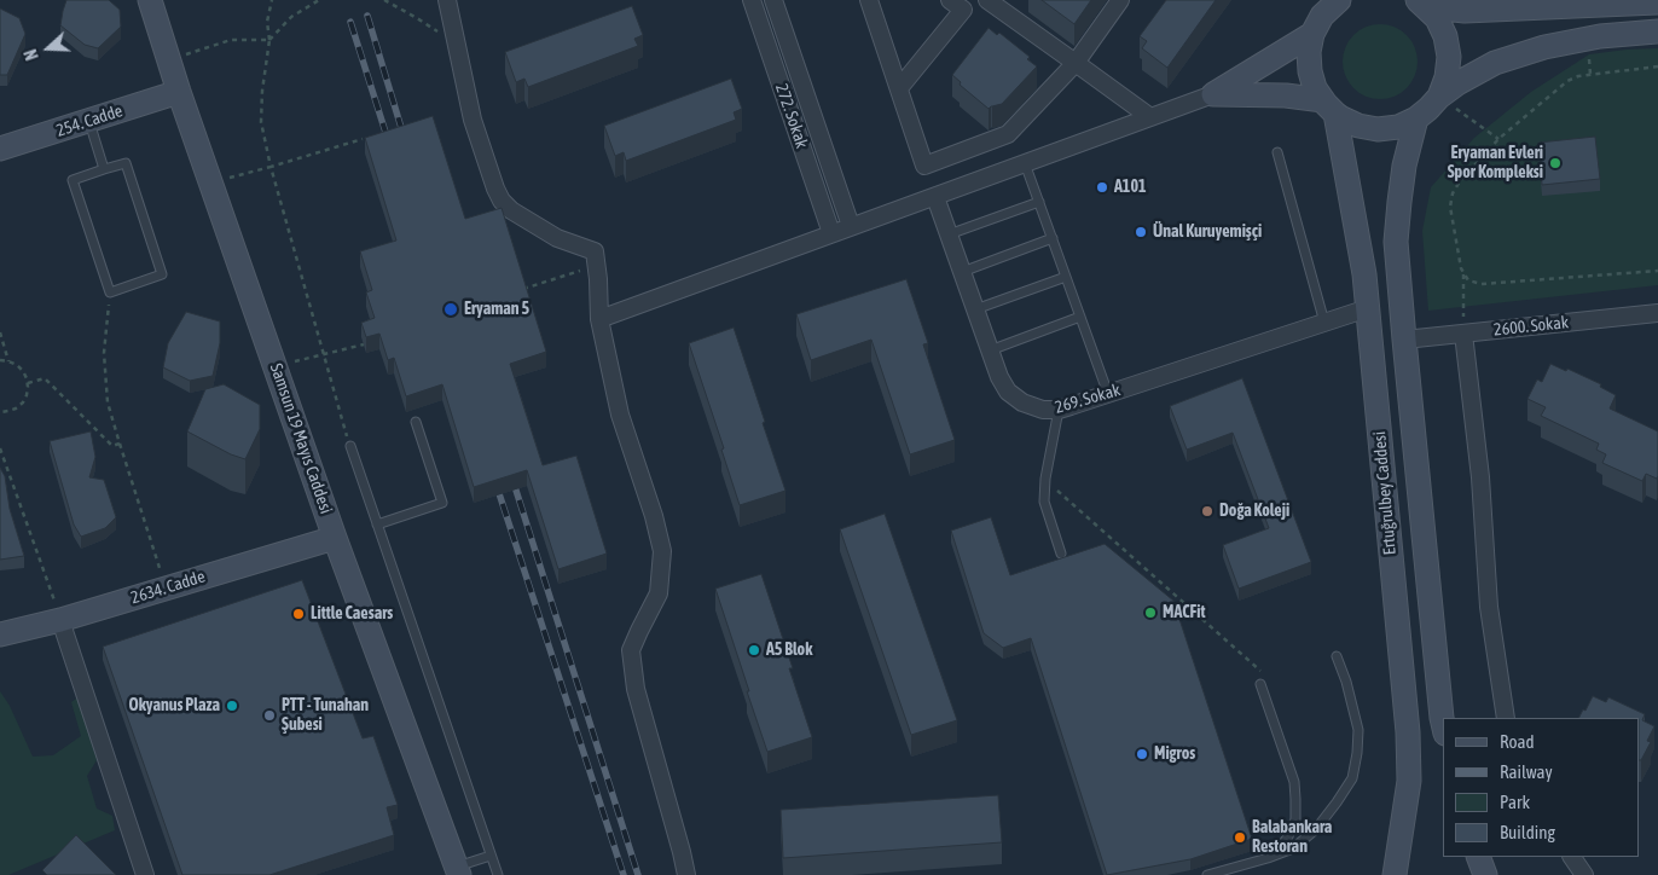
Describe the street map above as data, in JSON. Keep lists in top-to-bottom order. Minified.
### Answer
{"streets":{"main road":["254. Cadde","Samsun 19 Mayıs Caddesi","Ertuğrulbey Caddesi","2634. Cadde"],"street":["272. Sokak","2600. Sokak","269. Sokak"]},"crossings":[["254. Cadde","Samsun 19 Mayıs Caddesi"],["2600. Sokak","Ertuğrulbey Caddesi"],["269. Sokak","Ertuğrulbey Caddesi"],["Samsun 19 Mayıs Caddesi","2634. Cadde"]],"places":["Eryaman Evleri Spor Kompleksi","A101","Ünal Kuruyemişçi","Eryaman 5","Doğa Koleji","MACFit","Little Caesars","A5 Blok","Okyanus Plaza","PTT - Tunahan Şubesi","Migros","Balabankara Restoran"],"legend":["Road","Railway","Park","Building"],"north":"left"}
